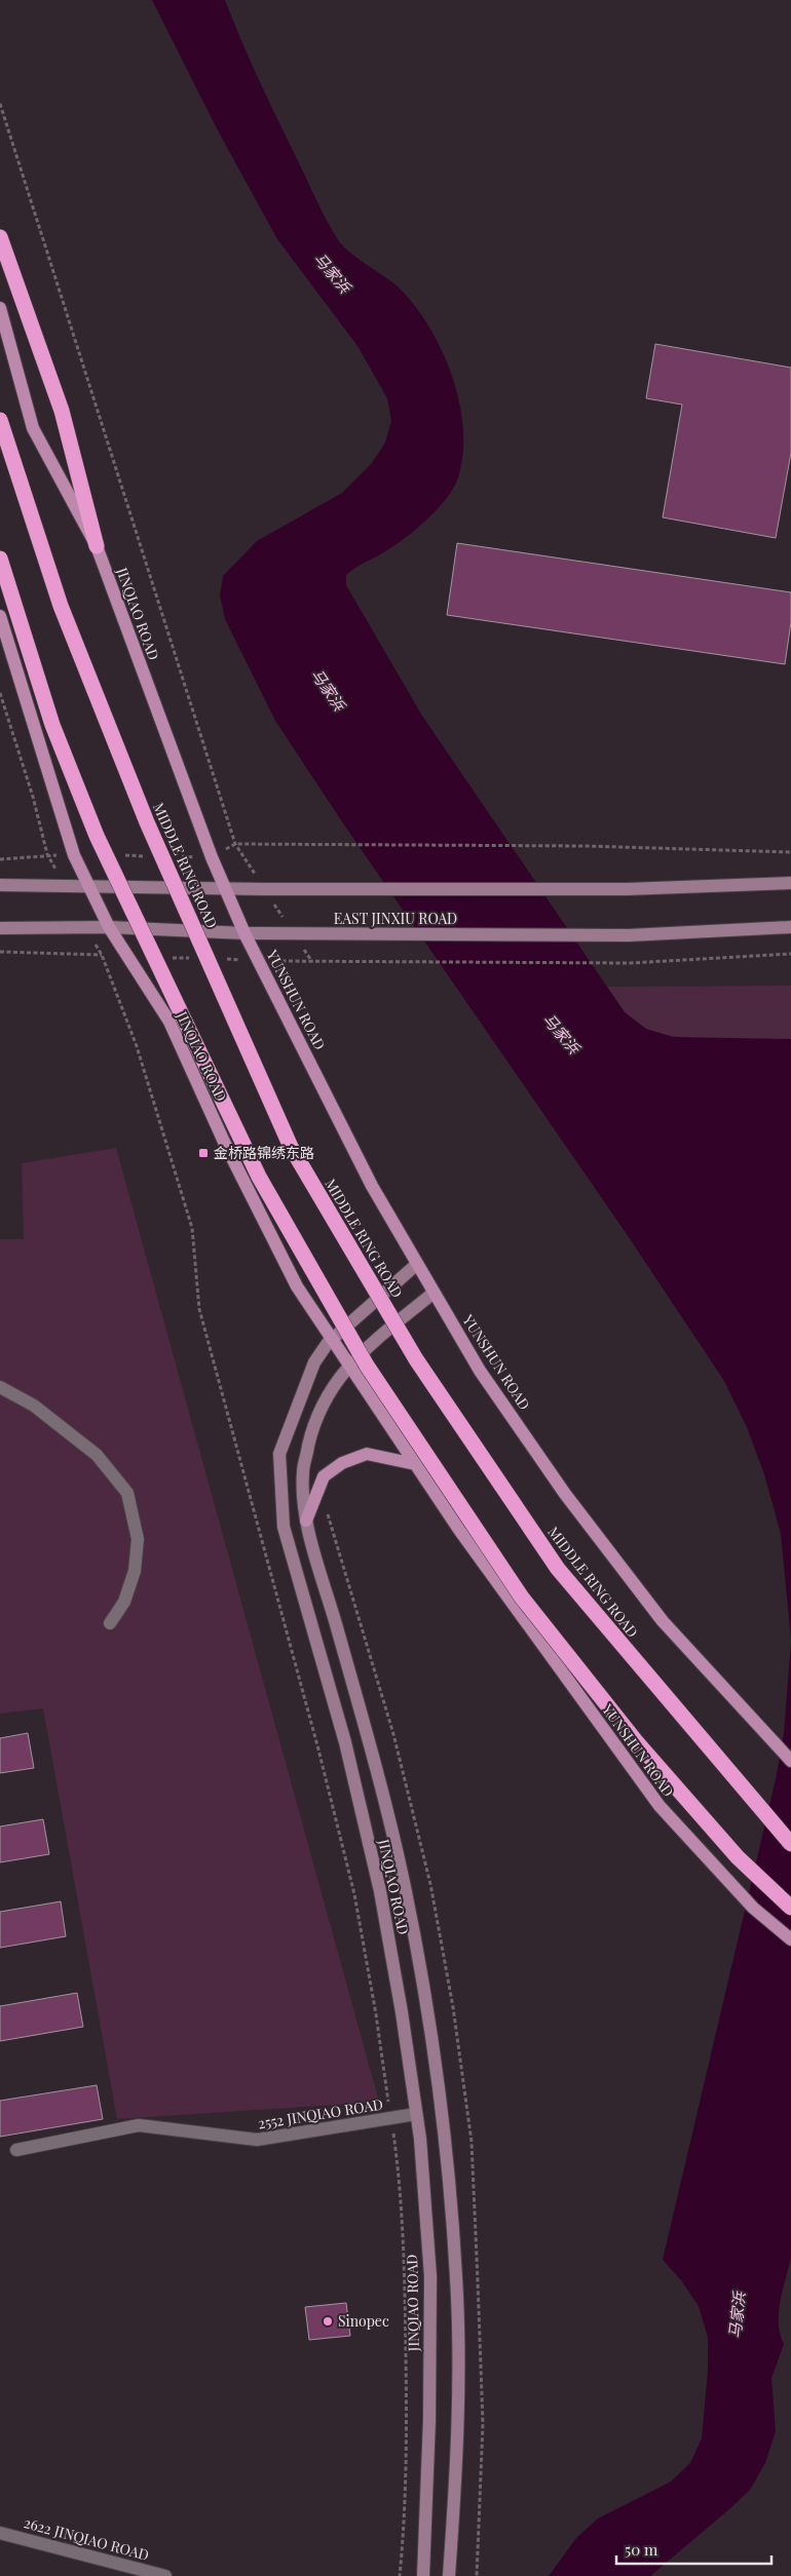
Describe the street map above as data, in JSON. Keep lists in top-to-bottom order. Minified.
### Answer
{"streets":{"highway":["MIDDLE RING ROAD"],"main road":["JINQIAO ROAD","EAST JINXIU ROAD","YUNSHUN ROAD"],"street":["2552 JINQIAO ROAD","2622 JINQIAO ROAD"]},"crossings":[["JINQIAO ROAD","EAST JINXIU ROAD"],["JINQIAO ROAD","YUNSHUN ROAD"],["JINQIAO ROAD","2552 JINQIAO ROAD"],["EAST JINXIU ROAD","YUNSHUN ROAD"]],"water":["马家浜"],"places":{"transit":["金桥路锦绣东路"],"other":["Sinopec"]},"scale_bar":"50 m"}
